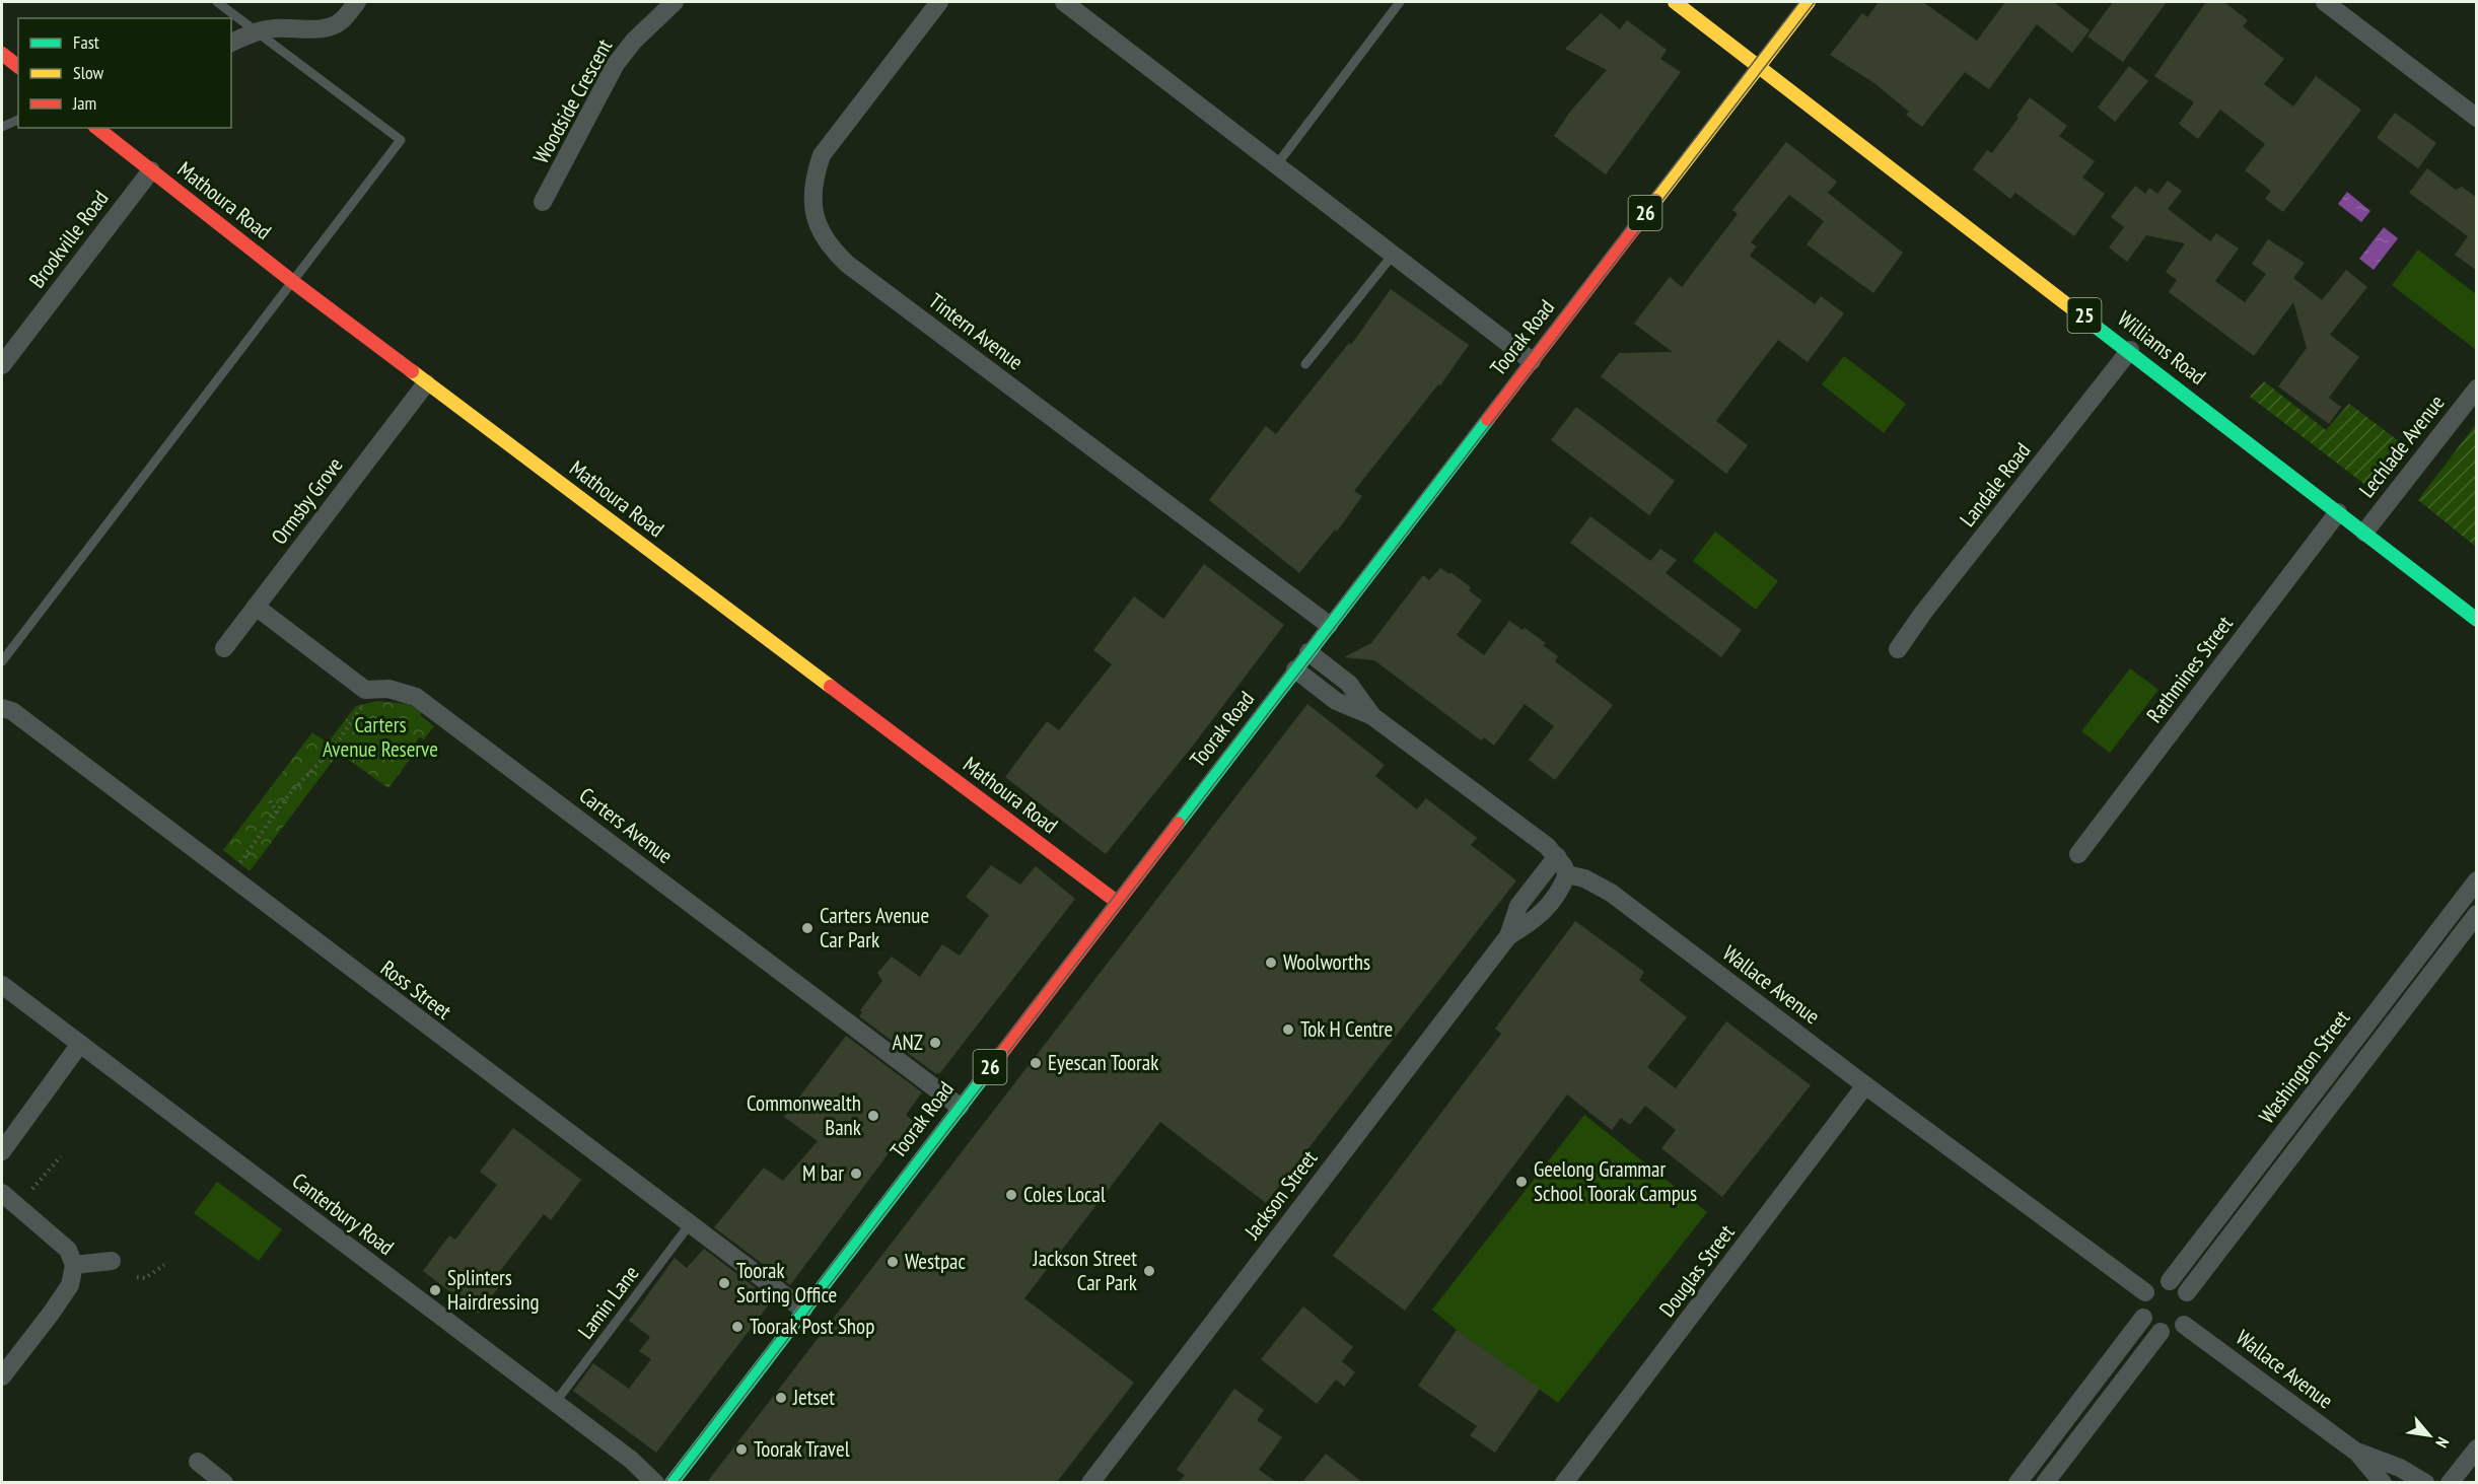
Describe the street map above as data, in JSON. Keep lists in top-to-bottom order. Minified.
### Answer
{"streets":{"main road":["Mathoura Road","26","25","Toorak Road","Williams Road"],"street":["Woodside Crescent","Brookville Road","Tintern Avenue","Lechlade Avenue","Landale Road","Ormsby Grove","Rathmines Street","Carters Avenue","Wallace Avenue","Ross Street","Washington Street","Jackson Street","Canterbury Road","Douglas Street"],"lane":["Lamin Lane"]},"crossings":[["Mathoura Road","Brookville Road"],["Mathoura Road","Toorak Road"],["Mathoura Road","Ormsby Grove"],["Tintern Avenue","Toorak Road"],["Toorak Road","Williams Road"],["Toorak Road","Carters Avenue"],["Toorak Road","Ross Street"],["Williams Road","Lechlade Avenue"],["Williams Road","Landale Road"],["Williams Road","Rathmines Street"],["Ormsby Grove","Carters Avenue"],["Wallace Avenue","Washington Street"],["Wallace Avenue","Jackson Street"],["Wallace Avenue","Douglas Street"],["Ross Street","Lamin Lane"],["Canterbury Road","Lamin Lane"]],"parks":["Carters Avenue Reserve"],"places":["Carters Avenue Car Park","Woolworths","Tok H Centre","ANZ","Eyescan Toorak","Commonwealth Bank","M bar","Geelong Grammar School Toorak Campus","Coles Local","Westpac","Jackson Street Car Park","Toorak Sorting Office","Splinters Hairdressing","Toorak Post Shop","Jetset","Toorak Travel"],"legend":["Fast","Slow","Jam"],"north":"bottom right"}
